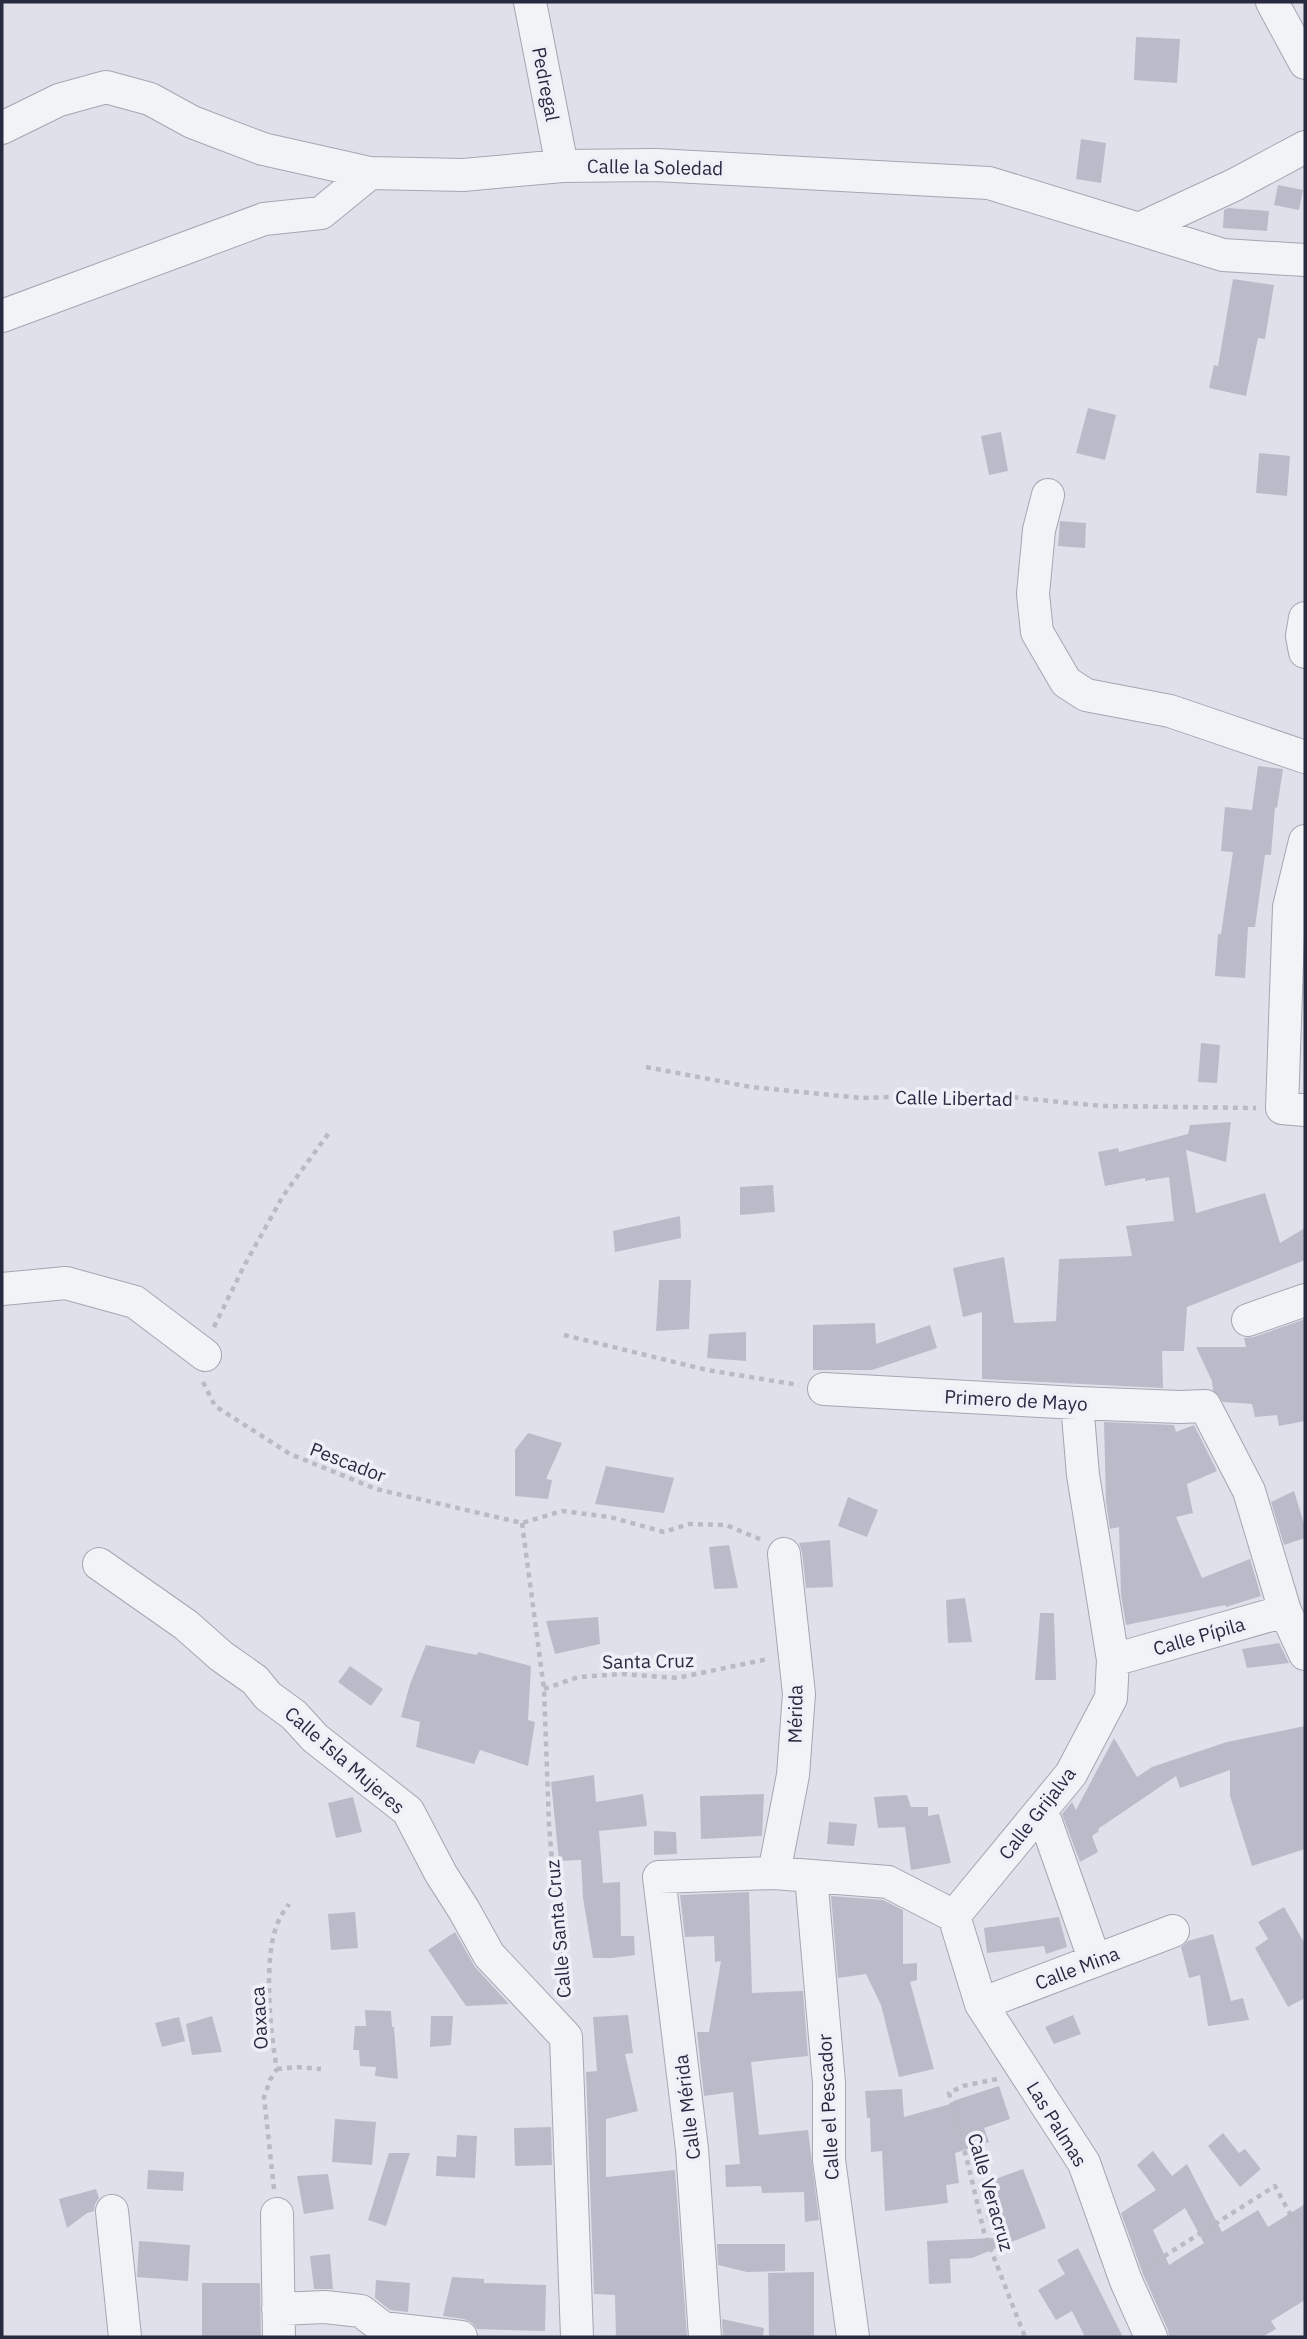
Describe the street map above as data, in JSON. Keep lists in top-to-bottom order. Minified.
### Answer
{"streets":{"street":["Pedregal","Calle la Soledad","Primero de Mayo","Calle Pípila","Mérida","Calle Isla Mujeres","Calle Grijalva","Calle Mina","Calle Mérida","Calle el Pescador","Las Palmas"],"path":["Calle Libertad","Pescador","Santa Cruz","Calle Santa Cruz","Oaxaca","Calle Veracruz"]},"crossings":[["Pedregal","Calle la Soledad"],["Primero de Mayo","Calle Pípila"],["Primero de Mayo","Calle Grijalva"],["Pescador","Mérida"],["Pescador","Calle Santa Cruz"],["Calle Pípila","Calle Grijalva"],["Santa Cruz","Mérida"],["Santa Cruz","Calle Santa Cruz"],["Mérida","Calle Mérida"],["Calle Isla Mujeres","Calle Santa Cruz"],["Calle Grijalva","Las Palmas"],["Calle Mina","Las Palmas"],["Las Palmas","Calle Veracruz"]]}
